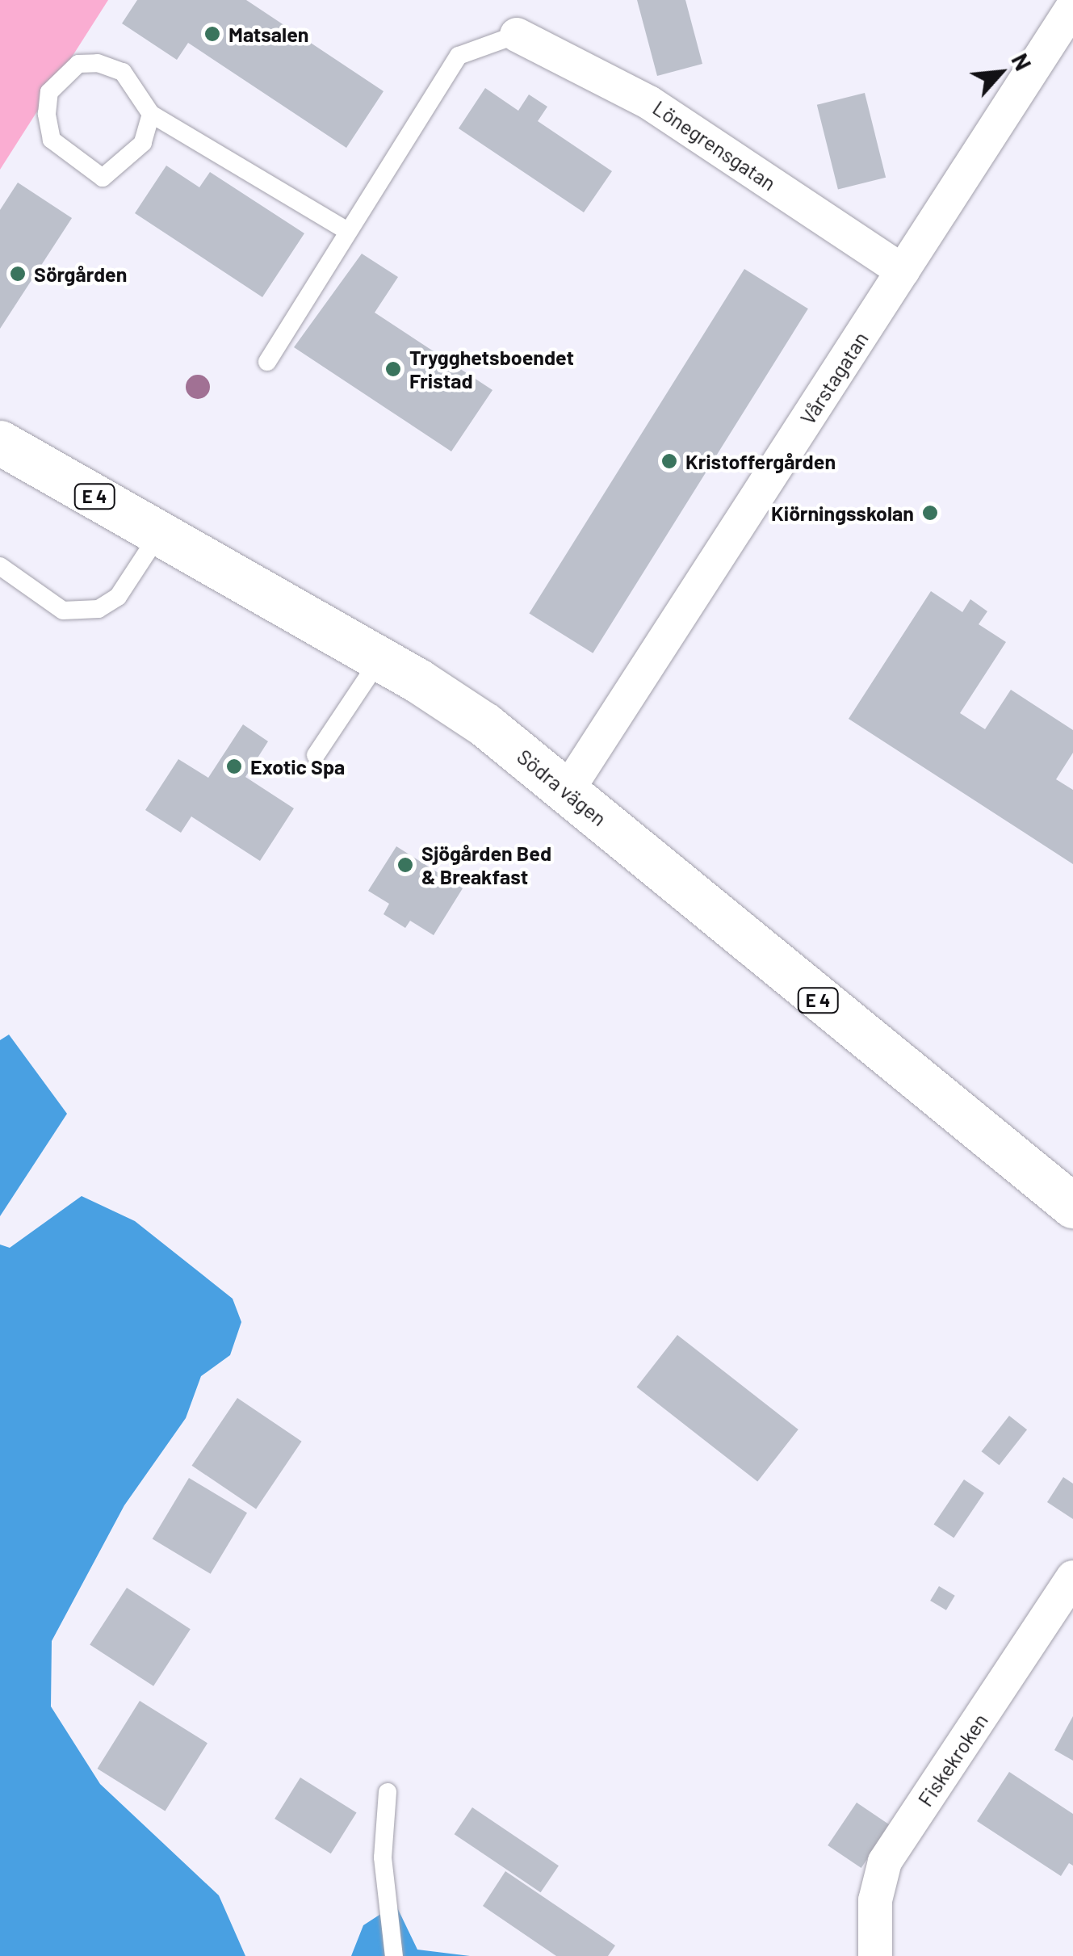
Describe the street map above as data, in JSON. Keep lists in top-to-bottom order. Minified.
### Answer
{"streets":{"highway":["E 4","Södra vägen"],"street":["Lönegrensgatan","Vårstagatan","Fiskekroken"]},"crossings":[["Lönegrensgatan","Vårstagatan"],["Vårstagatan","Södra vägen"]],"places":["Matsalen","Sörgården","Trygghetsboendet Fristad","Kristoffergården","Kiörningsskolan","Exotic Spa","Sjögården Bed & Breakfast"],"north":"top right"}
